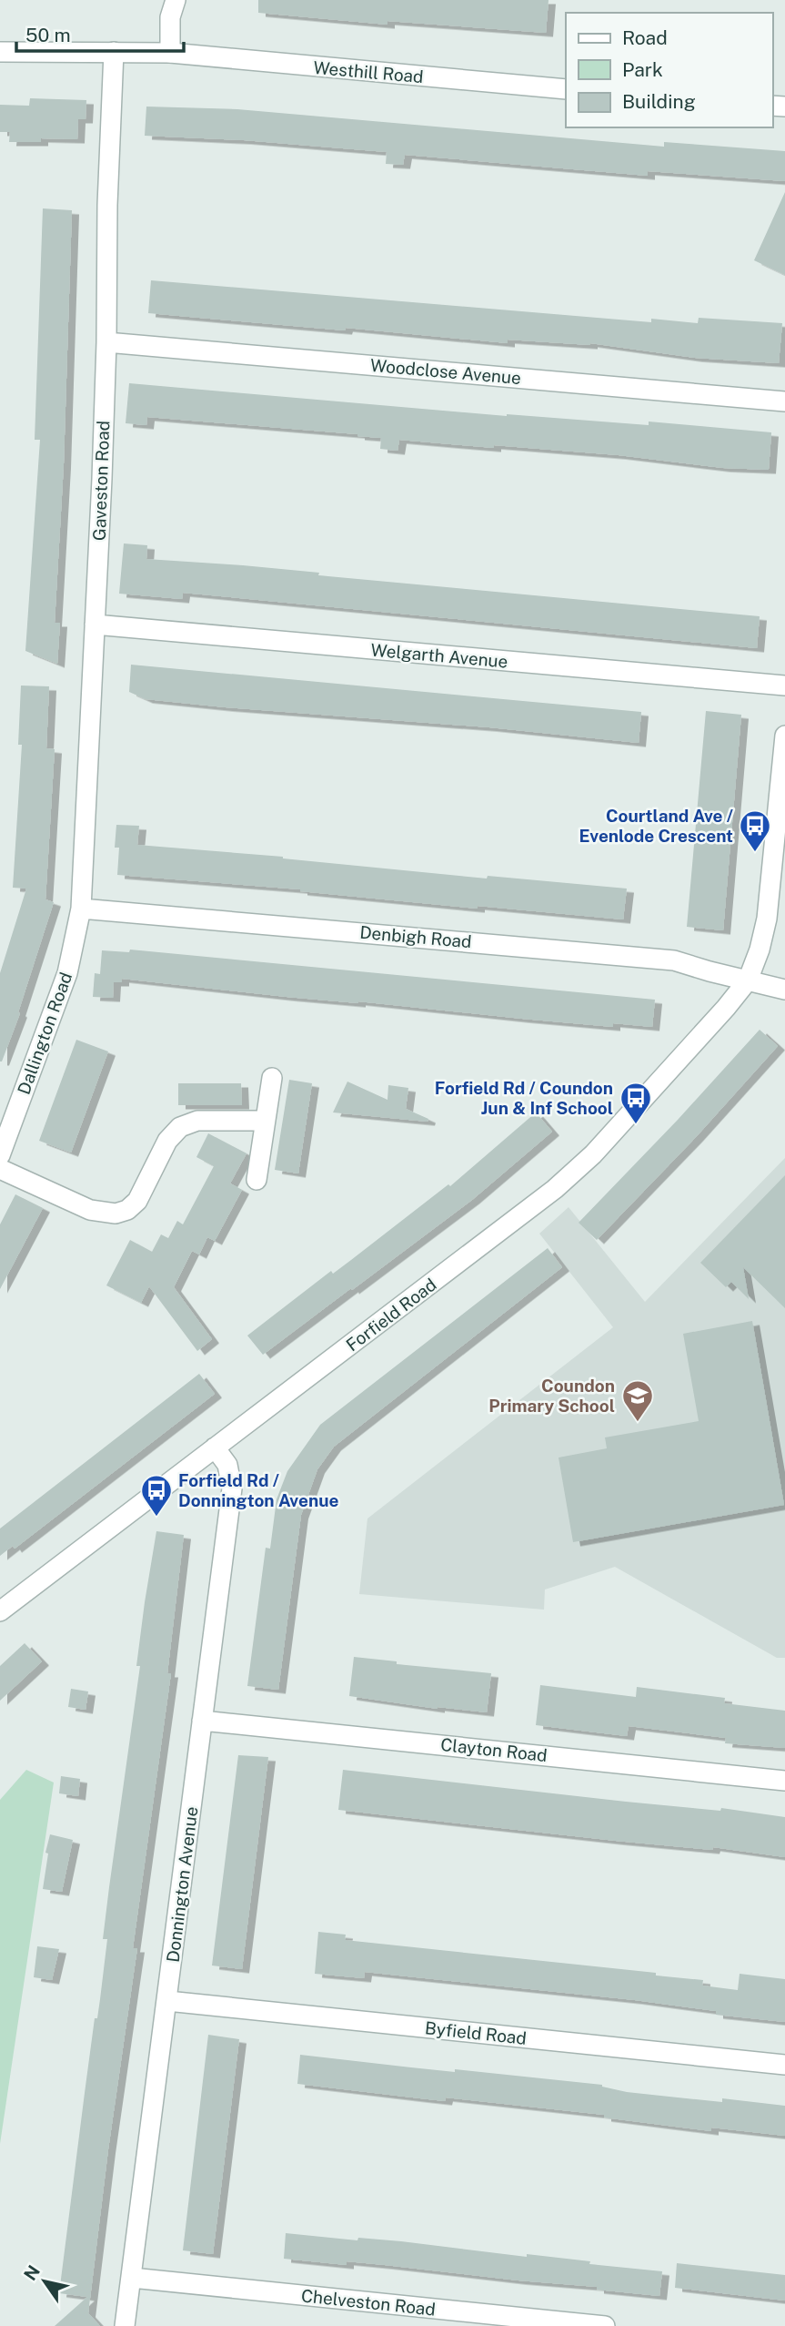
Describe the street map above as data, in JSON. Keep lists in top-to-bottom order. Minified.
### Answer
{"streets":{"street":["Westhill Road","Woodclose Avenue","Gaveston Road","Welgarth Avenue","Denbigh Road","Dallington Road","Forfield Road","Clayton Road","Donnington Avenue","Byfield Road","Chelveston Road"]},"crossings":[["Westhill Road","Gaveston Road"],["Woodclose Avenue","Gaveston Road"],["Gaveston Road","Welgarth Avenue"],["Gaveston Road","Denbigh Road"],["Gaveston Road","Dallington Road"],["Denbigh Road","Dallington Road"],["Denbigh Road","Forfield Road"],["Forfield Road","Donnington Avenue"],["Clayton Road","Donnington Avenue"],["Donnington Avenue","Byfield Road"],["Donnington Avenue","Chelveston Road"]],"places":{"bus stop":["Courtland Ave / Evenlode Crescent","Forfield Rd / Coundon Jun & Inf School","Forfield Rd / Donnington Avenue"],"school or university":["Coundon Primary School"]},"legend":["Road","Park","Building"],"scale_bar":"50 m","north":"top left"}
